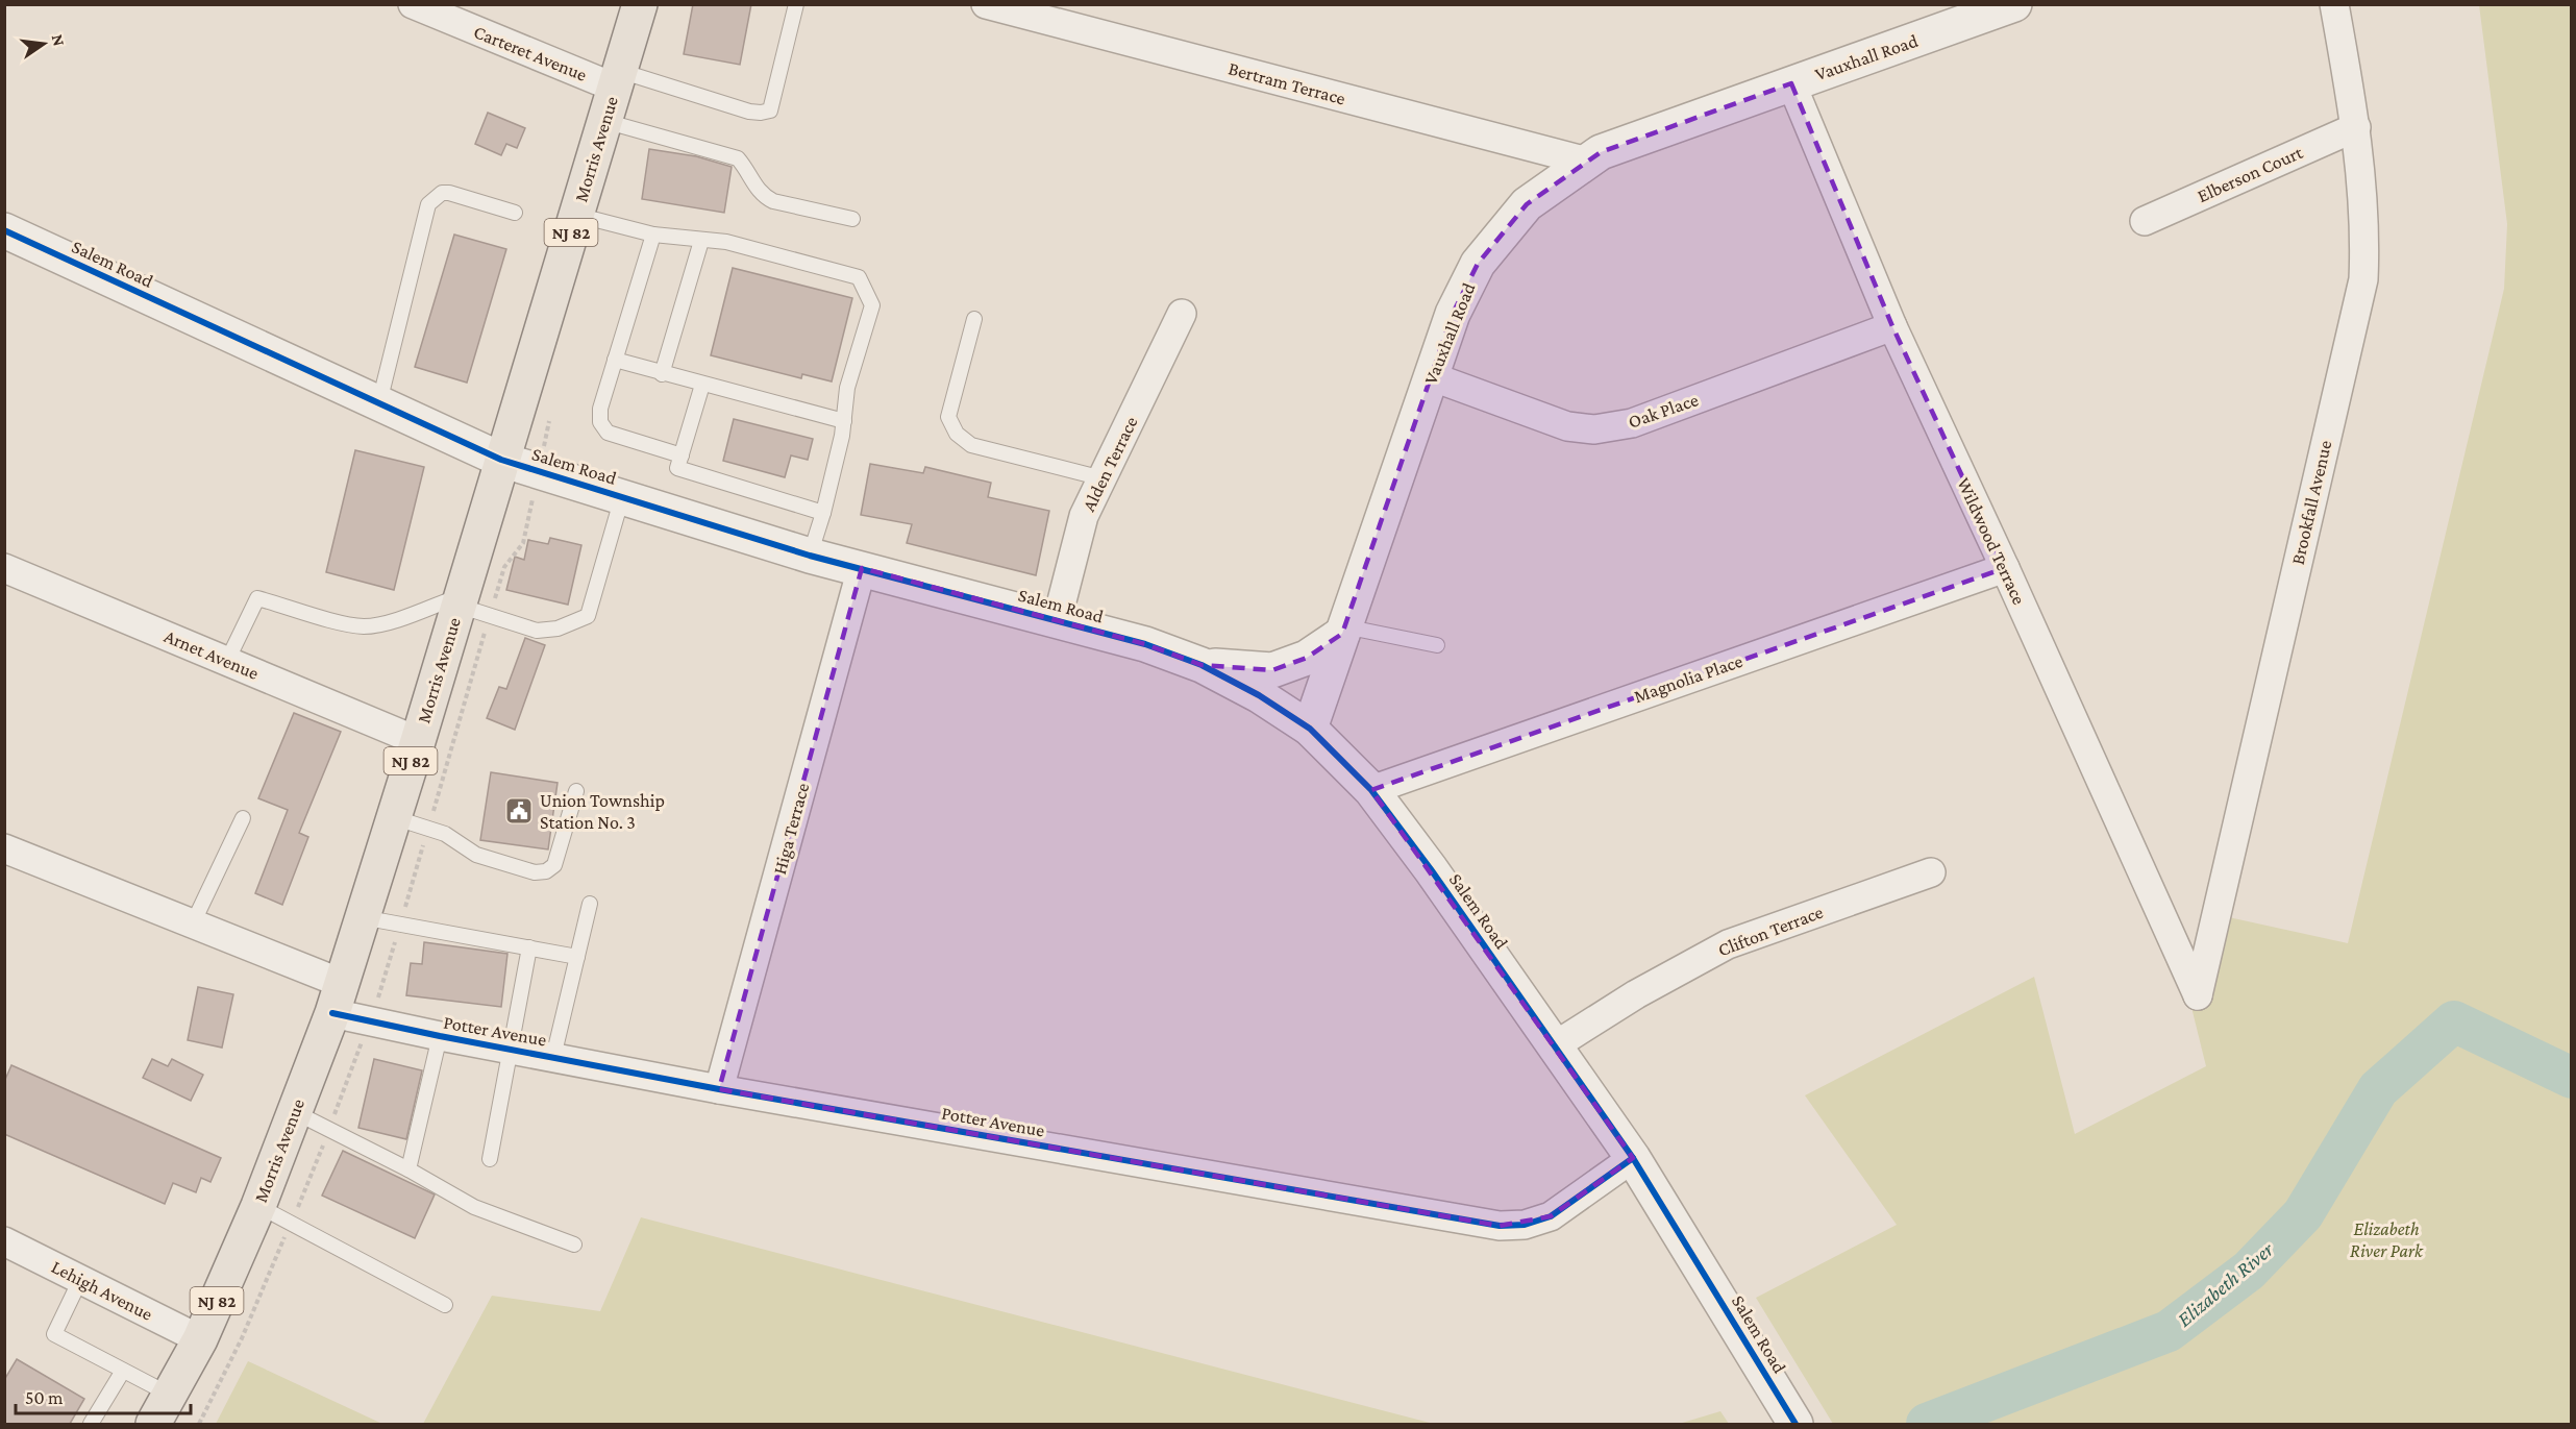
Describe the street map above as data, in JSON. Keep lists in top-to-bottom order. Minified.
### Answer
{"streets":{"main road":["Morris Avenue","NJ 82"],"street":["Carteret Avenue","Vauxhall Road","Bertram Terrace","Elberson Court","Salem Road","Oak Place","Alden Terrace","Brookfall Avenue","Wildwood Terrace","Arnet Avenue","Magnolia Place","Higa Terrace","Clifton Terrace","Potter Avenue","Lehigh Avenue"]},"crossings":[["Carteret Avenue","Morris Avenue"],["Vauxhall Road","Bertram Terrace"],["Vauxhall Road","Salem Road"],["Vauxhall Road","Oak Place"],["Vauxhall Road","Wildwood Terrace"],["Morris Avenue","Salem Road"],["Morris Avenue","Arnet Avenue"],["Morris Avenue","Potter Avenue"],["Morris Avenue","Lehigh Avenue"],["Elberson Court","Brookfall Avenue"],["Salem Road","Alden Terrace"],["Salem Road","Magnolia Place"],["Salem Road","Higa Terrace"],["Salem Road","Clifton Terrace"],["Salem Road","Potter Avenue"],["Oak Place","Wildwood Terrace"],["Brookfall Avenue","Wildwood Terrace"],["Wildwood Terrace","Magnolia Place"],["Higa Terrace","Potter Avenue"]],"water":["Elizabeth River"],"parks":["Elizabeth River Park"],"places":{"public building":["Union Township Station No. 3"]},"scale_bar":"50 m","north":"right"}
